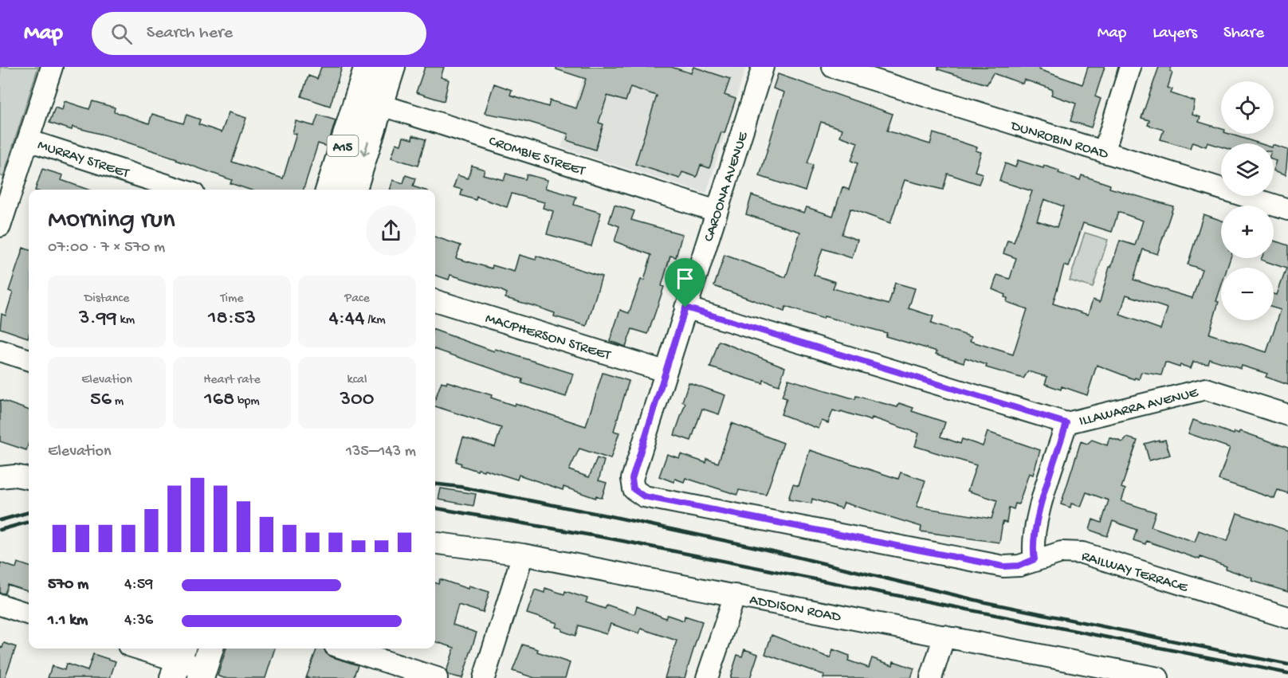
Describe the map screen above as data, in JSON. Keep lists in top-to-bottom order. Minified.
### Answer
{"streets":{"main road":["A15"],"street":["DUNROBIN ROAD","CROMBIE STREET","MURRAY STREET","CAROONA AVENUE","MACPHERSON STREET","ILLAWARRA AVENUE","RAILWAY TERRACE","ADDISON ROAD"]},"crossings":[["A15","CROMBIE STREET"],["CROMBIE STREET","CAROONA AVENUE"],["CAROONA AVENUE","MACPHERSON STREET"],["CAROONA AVENUE","ILLAWARRA AVENUE"],["CAROONA AVENUE","RAILWAY TERRACE"]],"page":{"header":"Map","search":"Search here","nav":["Map","Layers","Share"],"map_buttons":["+","−"],"heading":["Morning run","07:00 · 7 × 570 m"],"stats":[["Distance","3.99 km"],["Time","18:53"],["Pace","4:44 /km"],["Elevation","56 m"],["Heart rate","168 bpm"],["kcal","300"]],"chart":["Elevation","135–143 m"],"list":[{"name":"570 m","note":"4:59"},{"name":"1.1 km","note":"4:36"}]}}
